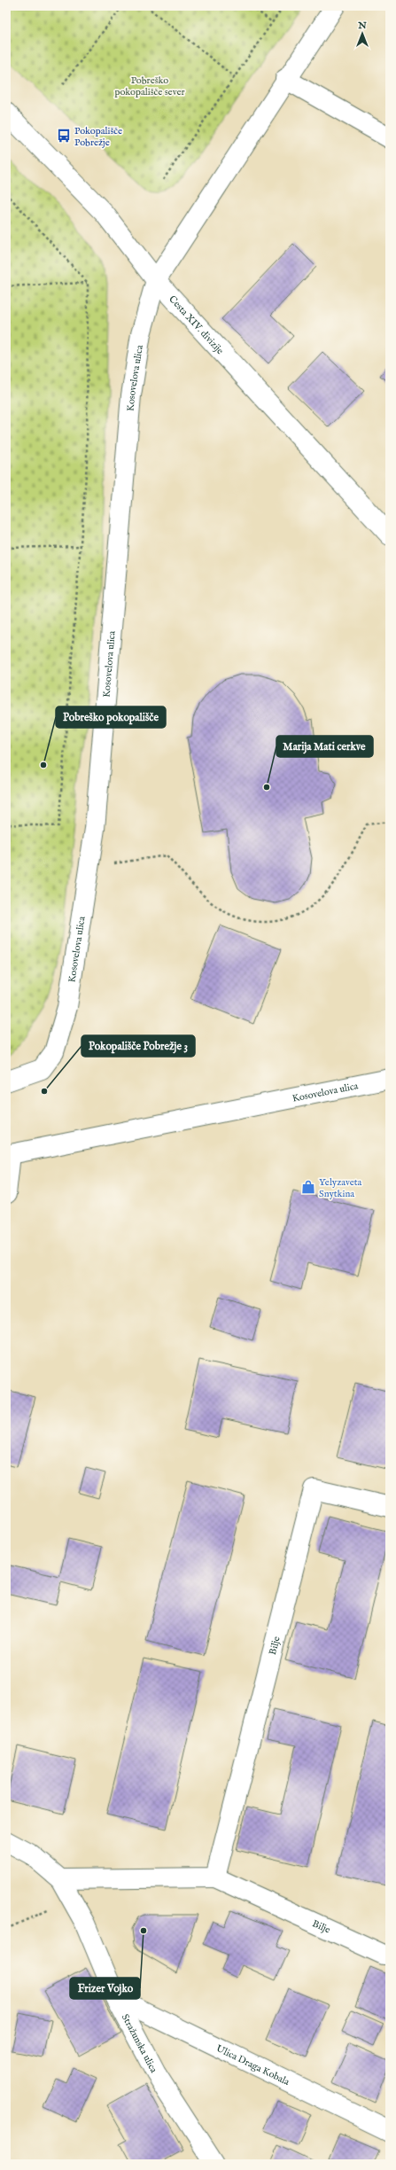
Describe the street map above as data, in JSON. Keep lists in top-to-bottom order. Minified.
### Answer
{"streets":{"street":["Cesta XIV. divizije","Kosovelova ulica","Bilje","Stražunska ulica","Ulica Draga Kobala"]},"crossings":[["Cesta XIV. divizije","Kosovelova ulica"],["Bilje","Stražunska ulica"],["Stražunska ulica","Ulica Draga Kobala"]],"parks":["Pobreško pokopališče sever"],"places":{"bus stop":["Pokopališče Pobrežje"],"other":["Pobreško pokopališče","Marija Mati cerkve","Pokopališče Pobrežje 3","Frizer Vojko"],"shop":["Yelyzaveta Snytkina"]},"north":"top"}
